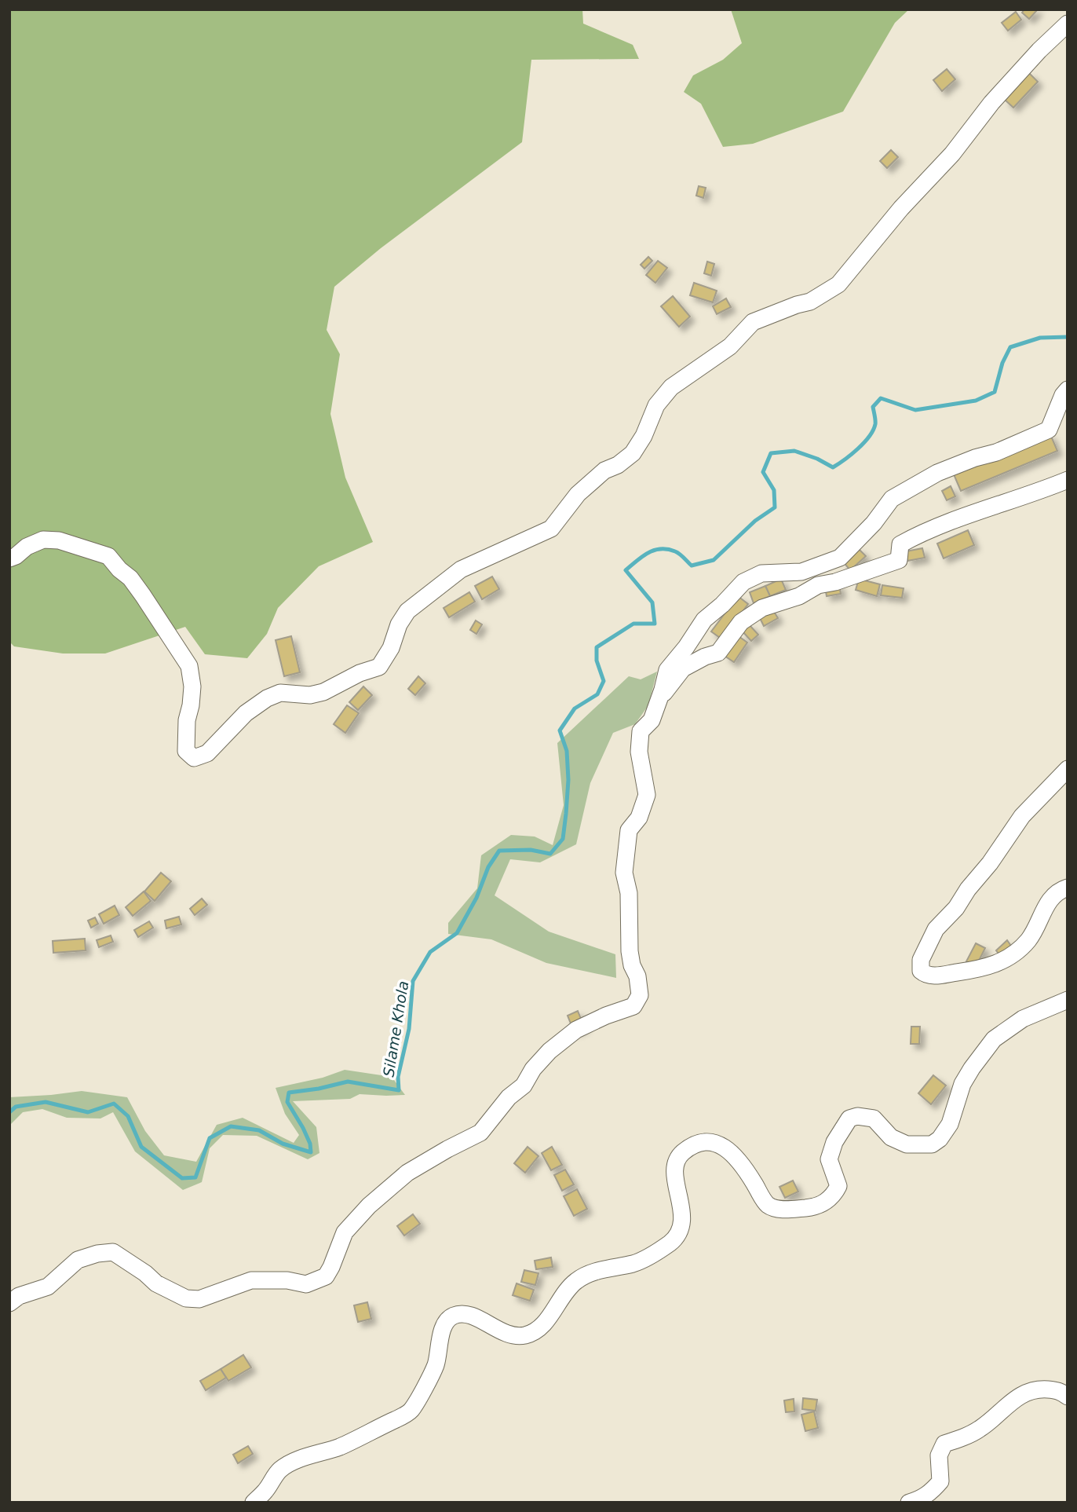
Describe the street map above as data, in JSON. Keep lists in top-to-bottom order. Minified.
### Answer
{"water":["Silame Khola"]}
